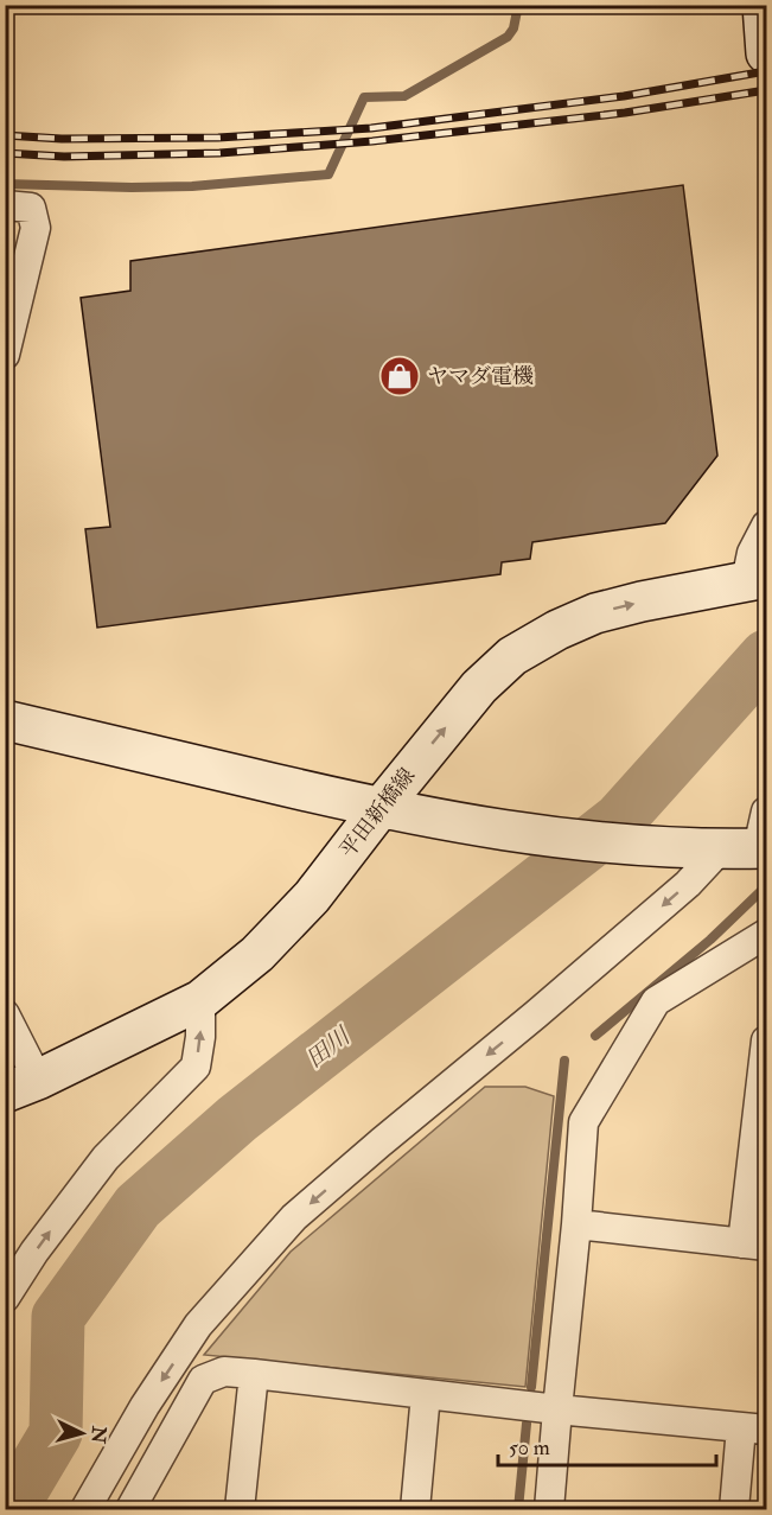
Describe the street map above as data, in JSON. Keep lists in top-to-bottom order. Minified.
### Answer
{"streets":{"main road":["平田新橋線"]},"one_way":["平田新橋線"],"water":["田川"],"places":{"shop":["ヤマダ電機"]},"scale_bar":"50 m","north":"right"}
